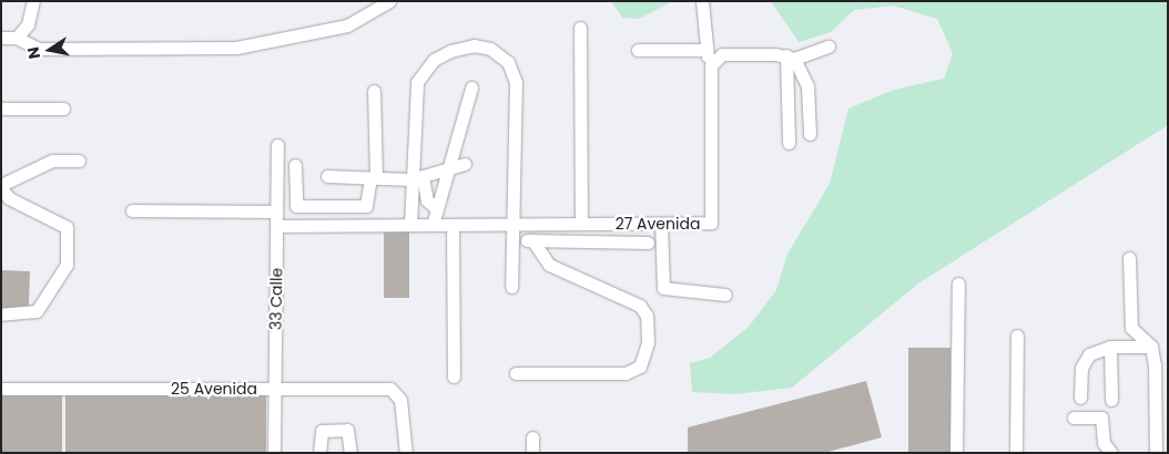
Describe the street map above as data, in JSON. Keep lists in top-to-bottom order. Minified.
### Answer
{"streets":{"street":["27 Avenida","33 Calle","25 Avenida"]},"crossings":[["27 Avenida","33 Calle"],["33 Calle","25 Avenida"]],"north":"left"}
